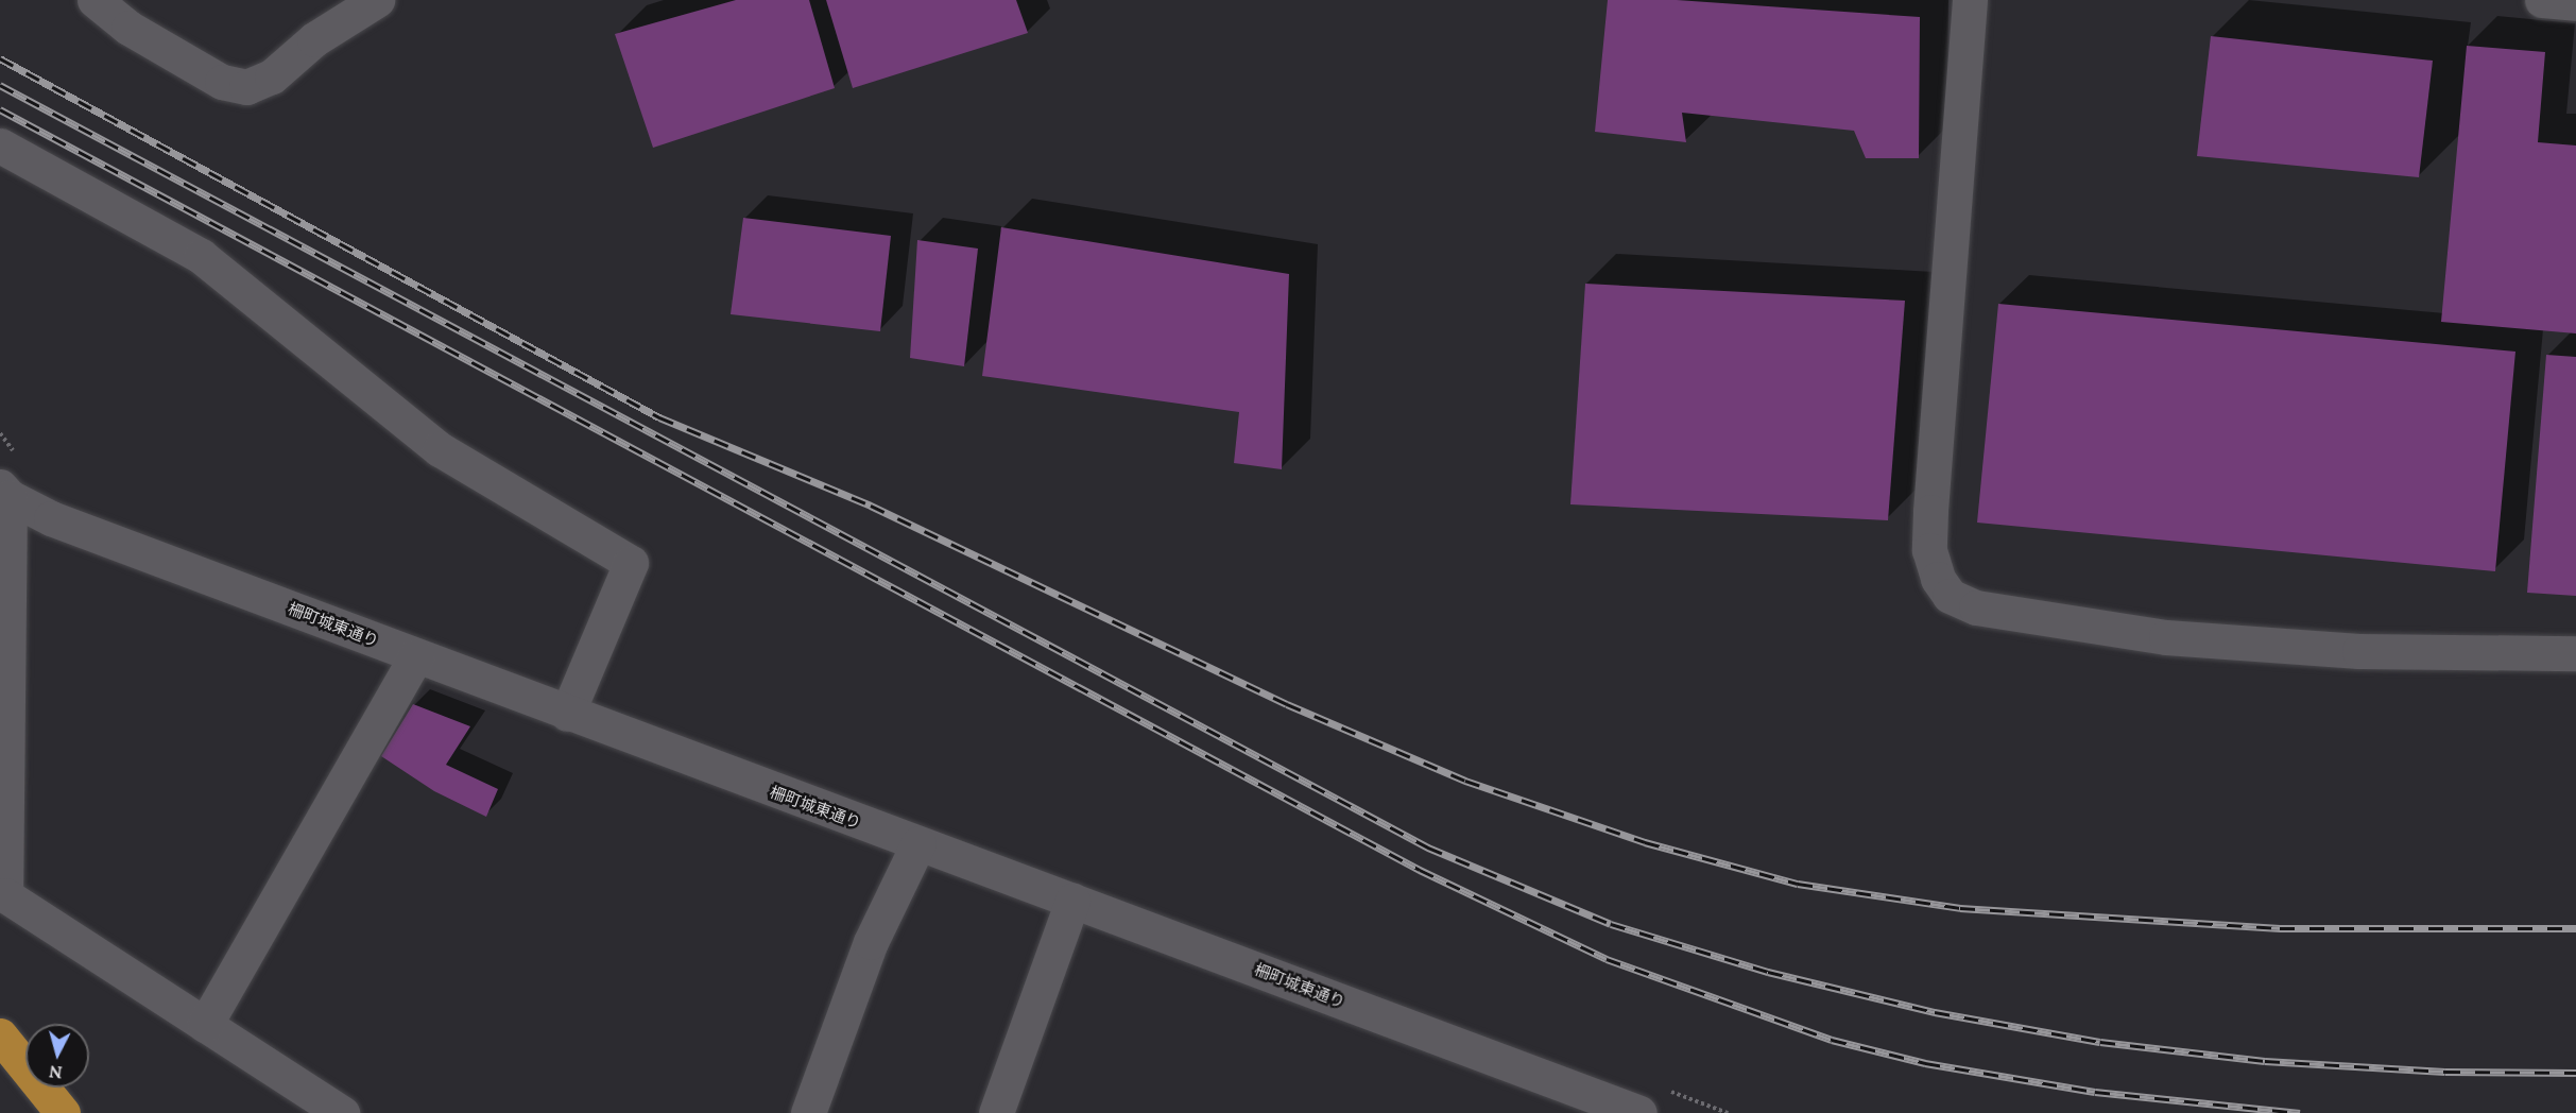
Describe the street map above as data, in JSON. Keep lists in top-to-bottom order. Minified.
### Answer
{"streets":{"street":["柵町城東通り"]},"north":"bottom"}
